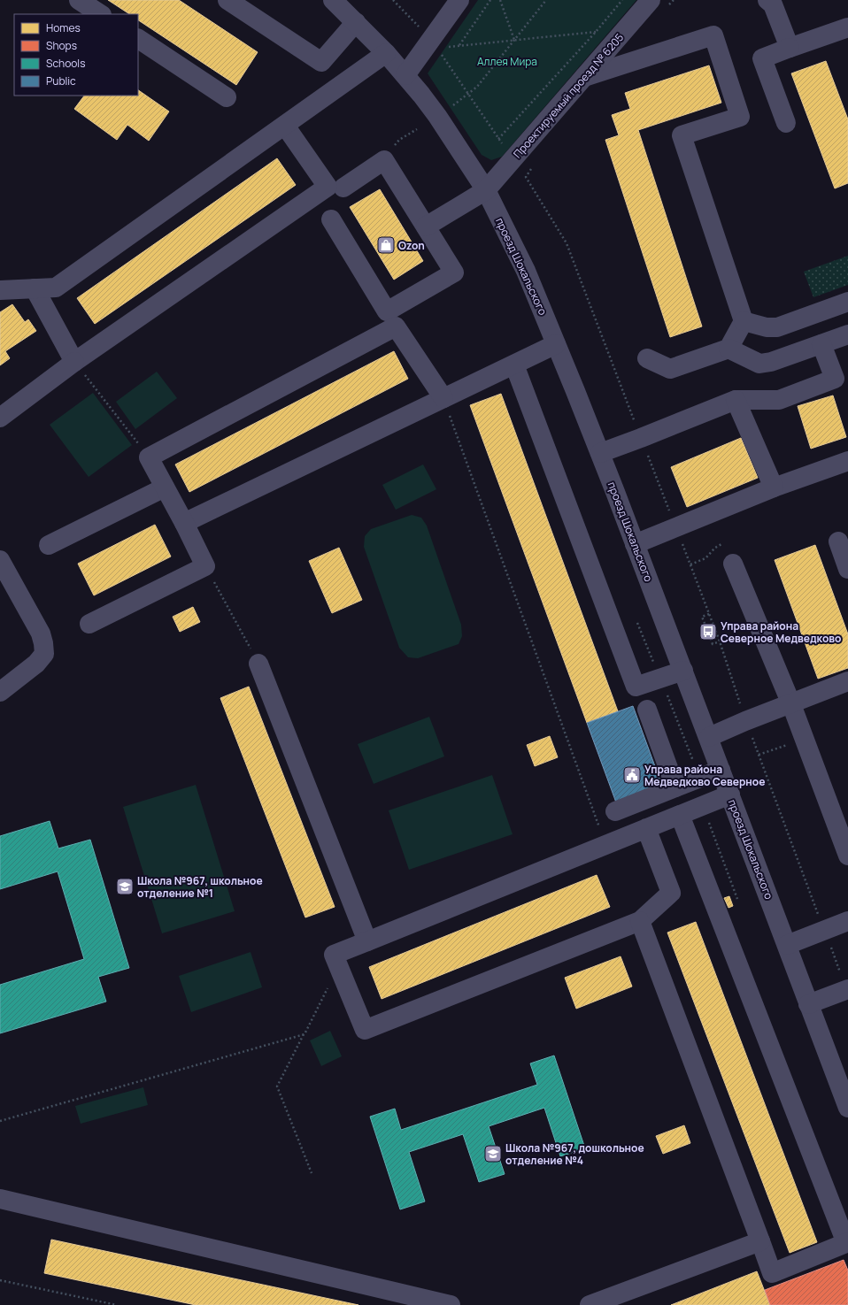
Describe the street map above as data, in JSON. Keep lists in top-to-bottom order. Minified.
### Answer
{"streets":{"street":["Проектируемый проезд № 6205","проезд Шокальского"]},"crossings":[["Проектируемый проезд № 6205","проезд Шокальского"]],"parks":["Аллея Мира"],"places":{"shop":["Ozon"],"bus stop":["Управа района Северное Медведково"],"public building":["Управа района Медведково Северное"],"school or university":["Школа №967, школьное отделение №1","Школа №967, дошкольное отделение №4"]},"legend":["Homes","Shops","Schools","Public"]}
